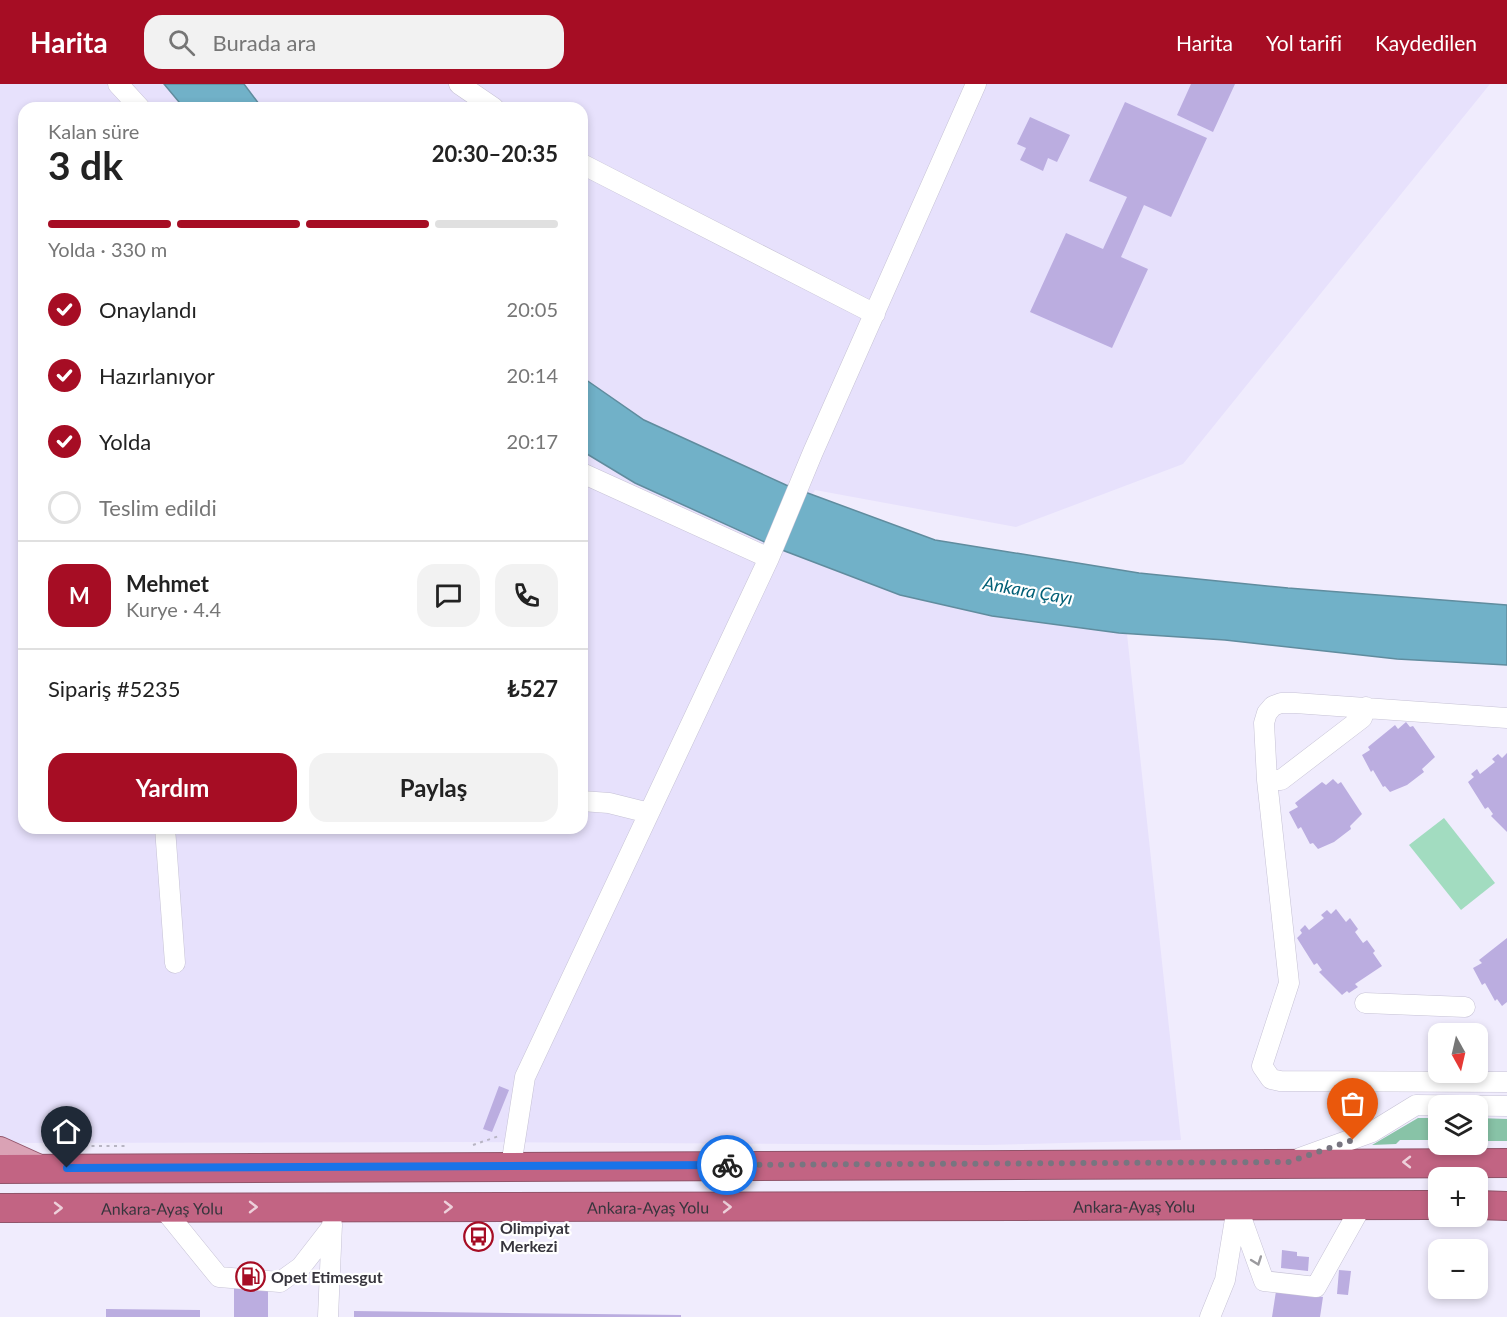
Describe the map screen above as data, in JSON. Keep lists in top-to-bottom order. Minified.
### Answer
{"streets":{"highway":["Ankara-Ayaş Yolu"]},"water":["Ankara Çayı"],"places":{"bus stop":["Olimpiyat Merkezi"],"fuel station":["Opet Etimesgut"]},"north":"bottom","page":{"header":"Harita","search":"Burada ara","nav":["Harita","Yol tarifi","Kaydedilen"],"heading":["3 dk","Kalan süre","20:30–20:35"],"panel":["Mehmet","Kurye · 4.4","Sipariş #5235","₺527"],"bar":"Yolda · 330 m","list":[["Onaylandı","20:05"],["Hazırlanıyor","20:14"],["Yolda","20:17"],"Teslim edildi"],"round":"M","buttons":["Yardım","Paylaş"],"map_buttons":["+","−"]}}
